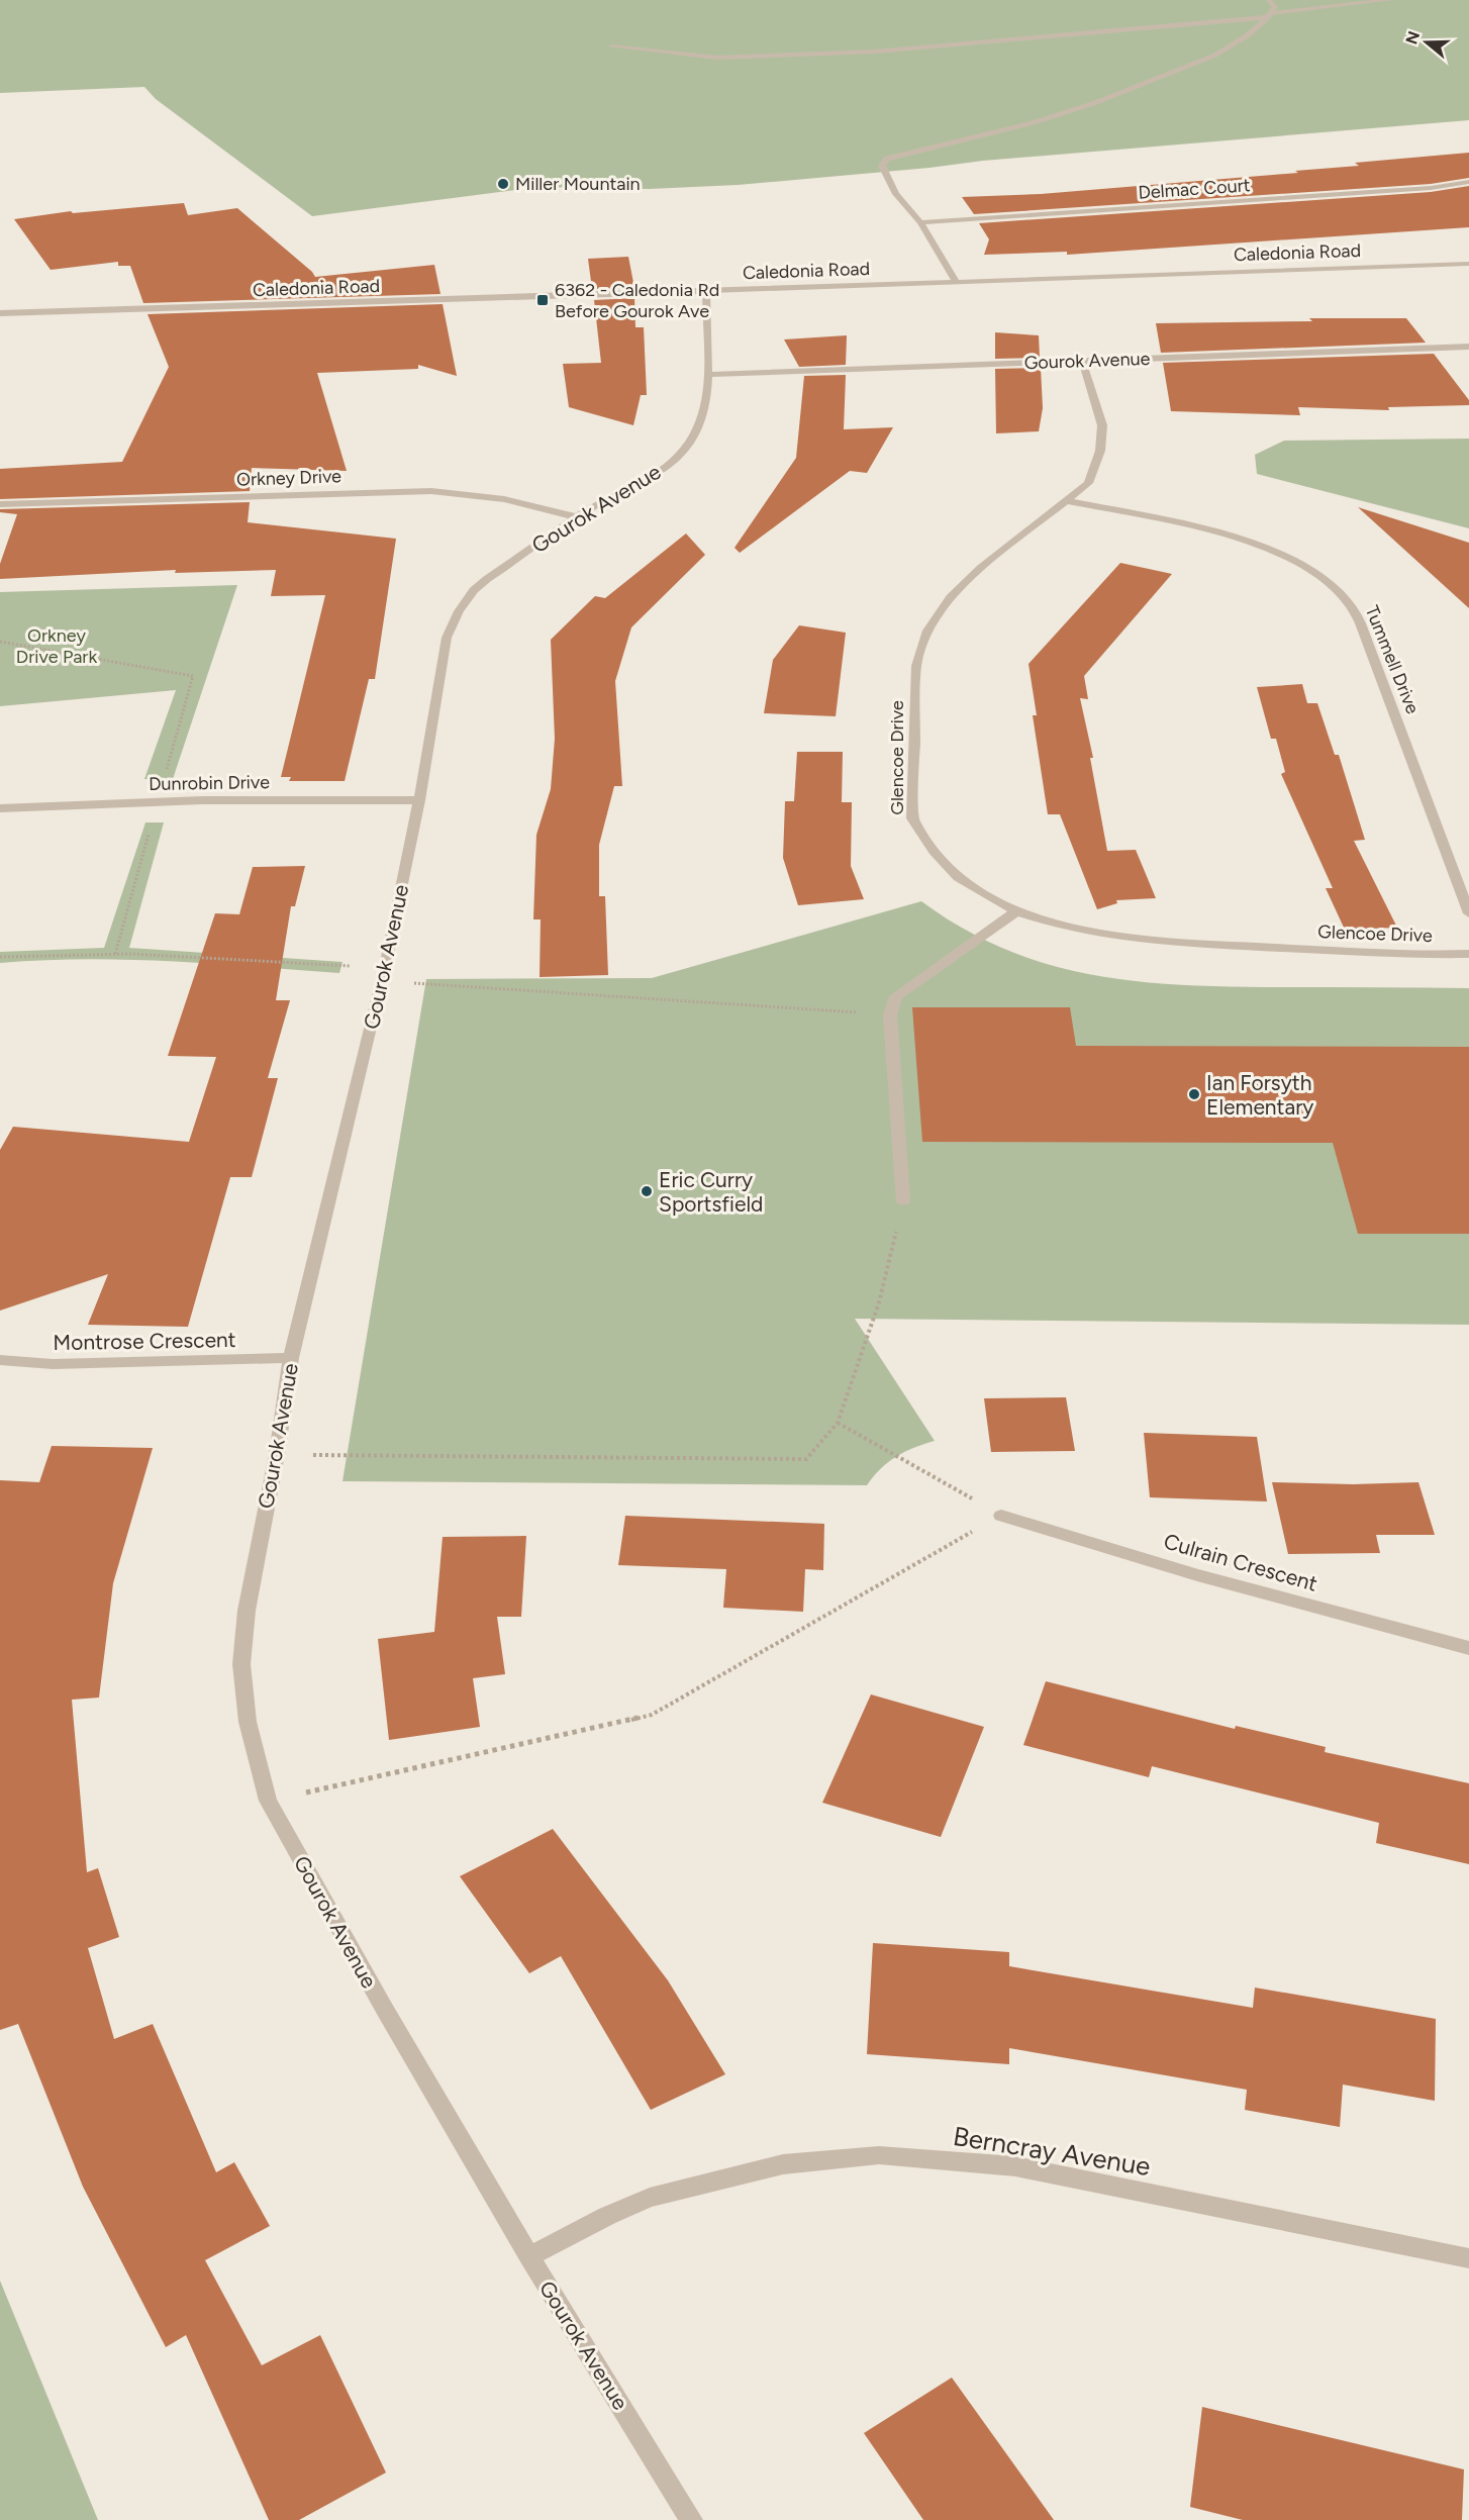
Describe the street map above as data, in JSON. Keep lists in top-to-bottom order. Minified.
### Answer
{"streets":{"street":["Delmac Court","Caledonia Road","Gourok Avenue","Orkney Drive","Tummell Drive","Glencoe Drive","Dunrobin Drive","Montrose Crescent","Culrain Crescent","Berncray Avenue"]},"crossings":[["Caledonia Road","Gourok Avenue"],["Gourok Avenue","Orkney Drive"],["Gourok Avenue","Glencoe Drive"],["Gourok Avenue","Dunrobin Drive"],["Gourok Avenue","Montrose Crescent"],["Gourok Avenue","Berncray Avenue"],["Tummell Drive","Glencoe Drive"]],"parks":["Orkney Drive Park"],"places":{"other":["Miller Mountain","Ian Forsyth Elementary","Eric Curry Sportsfield"],"transit":["6362 - Caledonia Rd Before Gourok Ave"]},"north":"left"}
